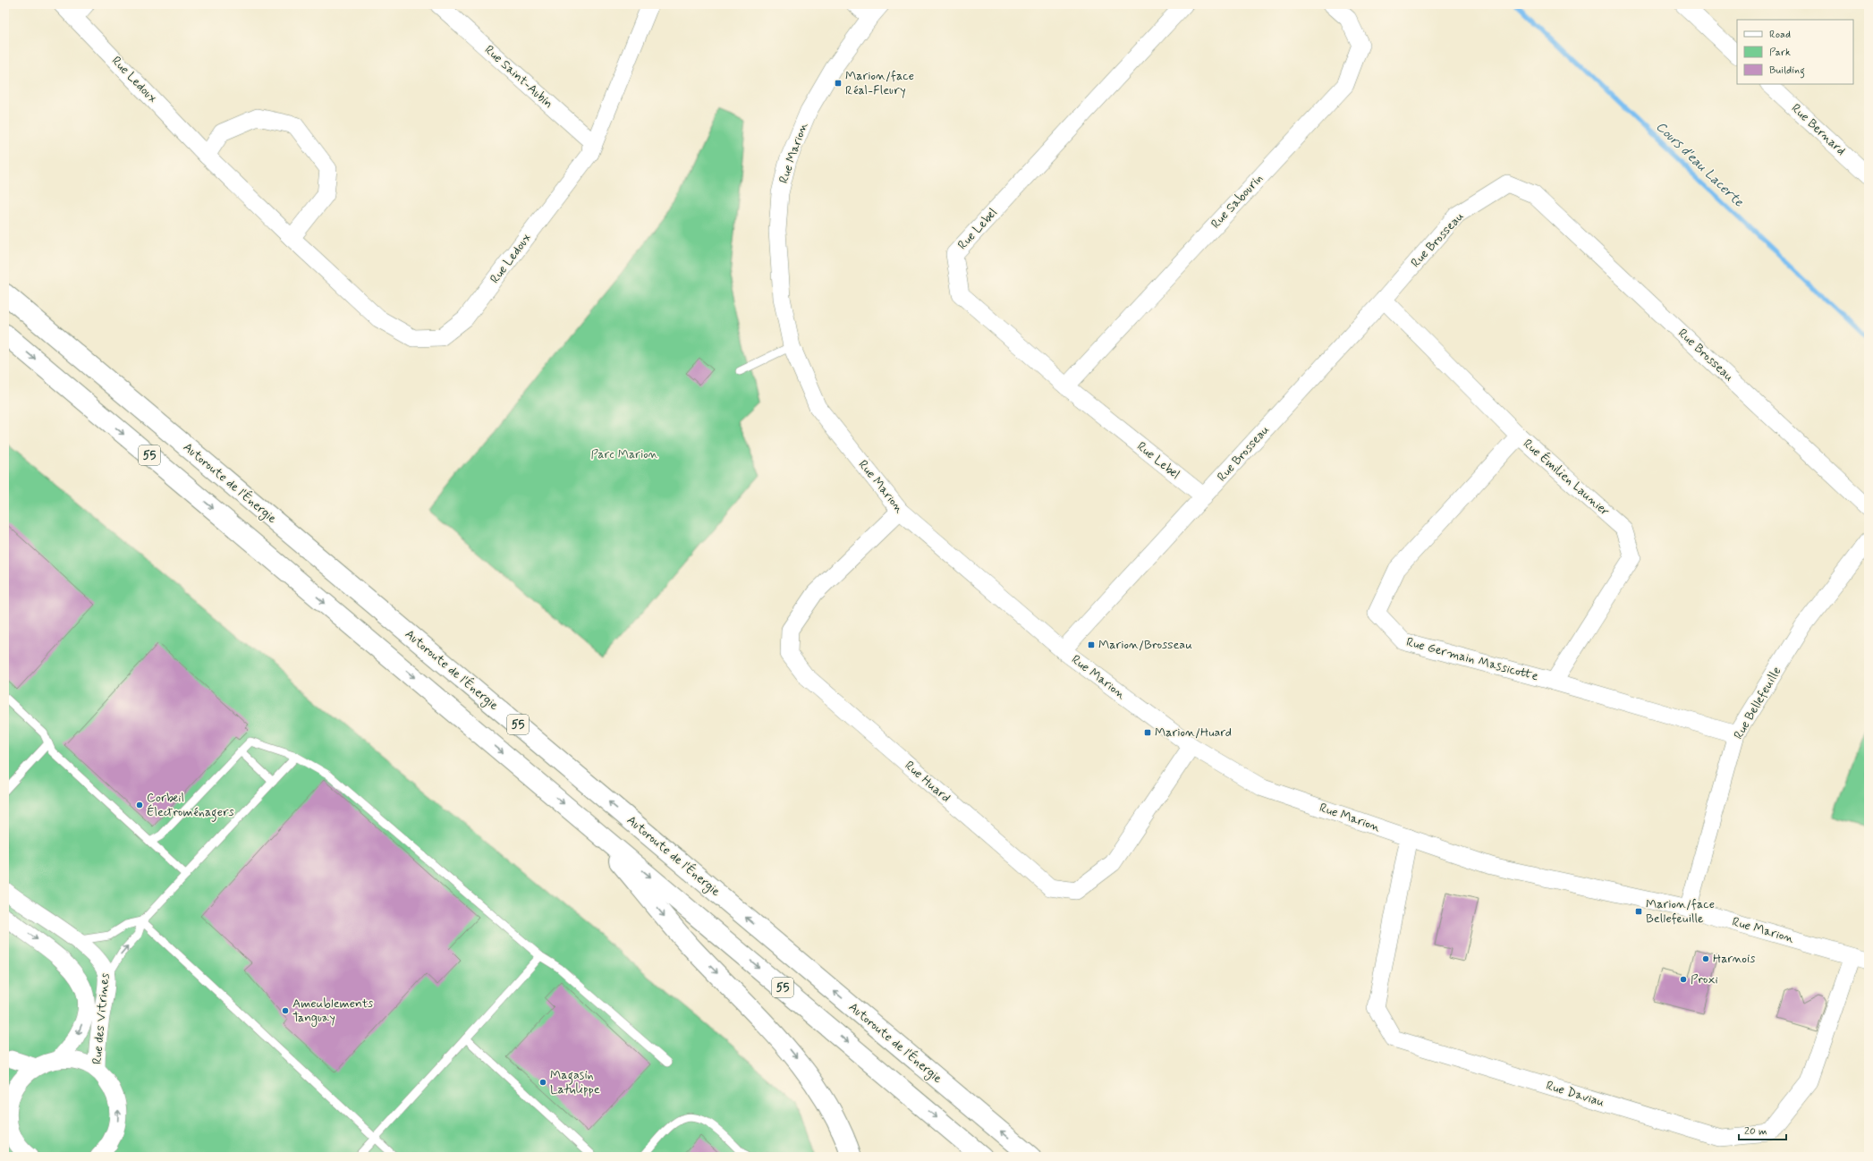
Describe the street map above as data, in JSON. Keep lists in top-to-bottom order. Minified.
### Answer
{"streets":{"highway":["55","Autoroute de l'Énergie"],"street":["Rue Saint-Aubin","Rue Ledoux","Rue Bernard","Rue Marion","Rue Sabourin","Rue Lebel","Rue Brosseau","Rue Émilien Launier","Rue Germain Massicotte","Rue Bellefeuille","Rue Huard","Rue des Vitrines","Rue Daviau"]},"crossings":[["Rue Saint-Aubin","Rue Ledoux"],["Rue Marion","Rue Brosseau"],["Rue Marion","Rue Bellefeuille"],["Rue Marion","Rue Huard"],["Rue Marion","Rue Daviau"],["Rue Sabourin","Rue Lebel"],["Rue Lebel","Rue Brosseau"],["Rue Brosseau","Rue Émilien Launier"],["Rue Émilien Launier","Rue Germain Massicotte"],["Rue Germain Massicotte","Rue Bellefeuille"]],"water":["Cours d'eau Lacerte"],"parks":["Parc Marion"],"places":{"transit":["Marion/face Réal-Fleury","Marion/Brosseau","Marion/Huard","Marion/face Bellefeuille"],"other":["Corbeil Électroménagers","Harnois","Proxi","Ameublements Tanguay","Magasin Latulippe"]},"legend":["Road","Park","Building"],"scale_bar":"20 m"}
